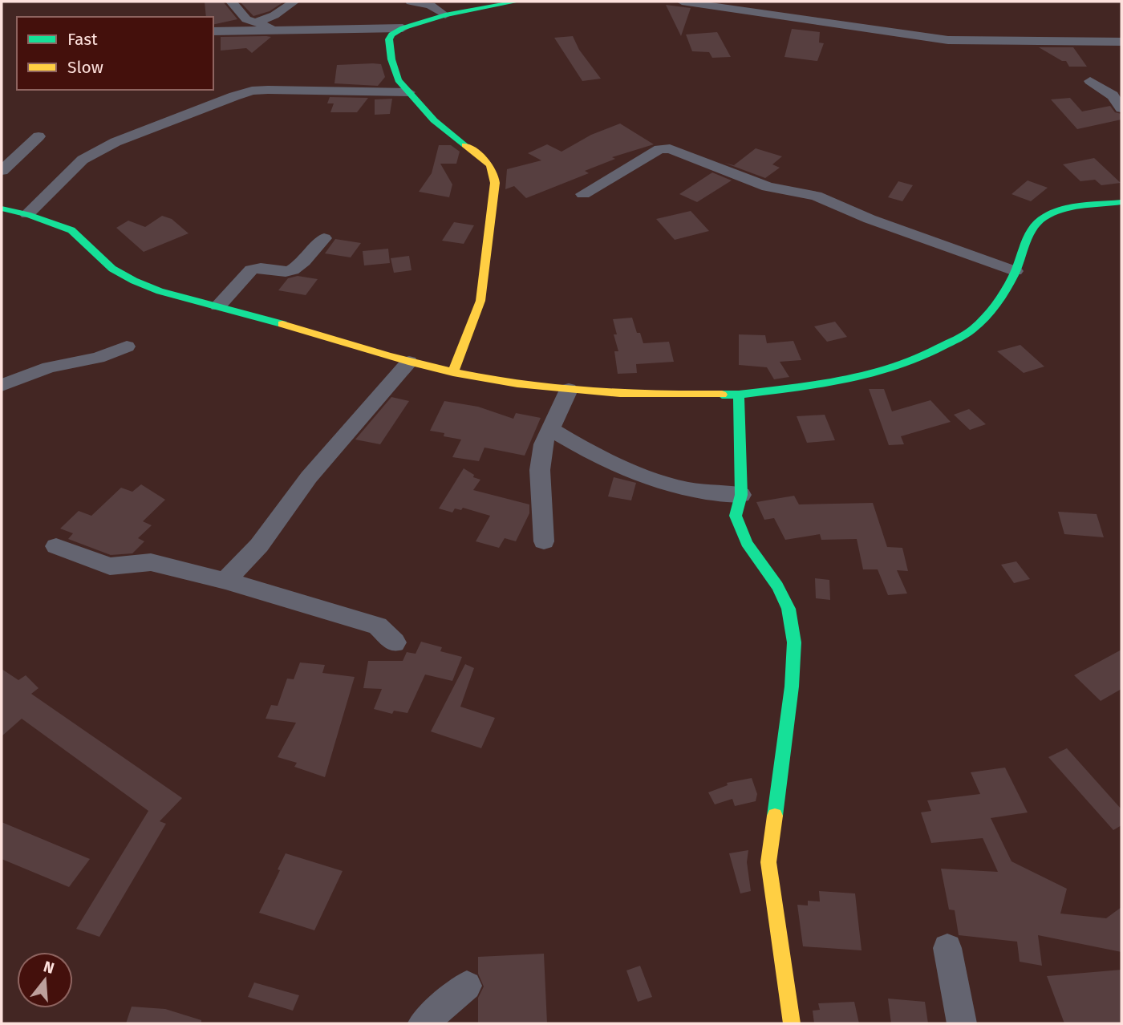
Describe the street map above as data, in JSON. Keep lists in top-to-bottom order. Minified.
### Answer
{"legend":["Fast","Slow"],"north":"top"}
